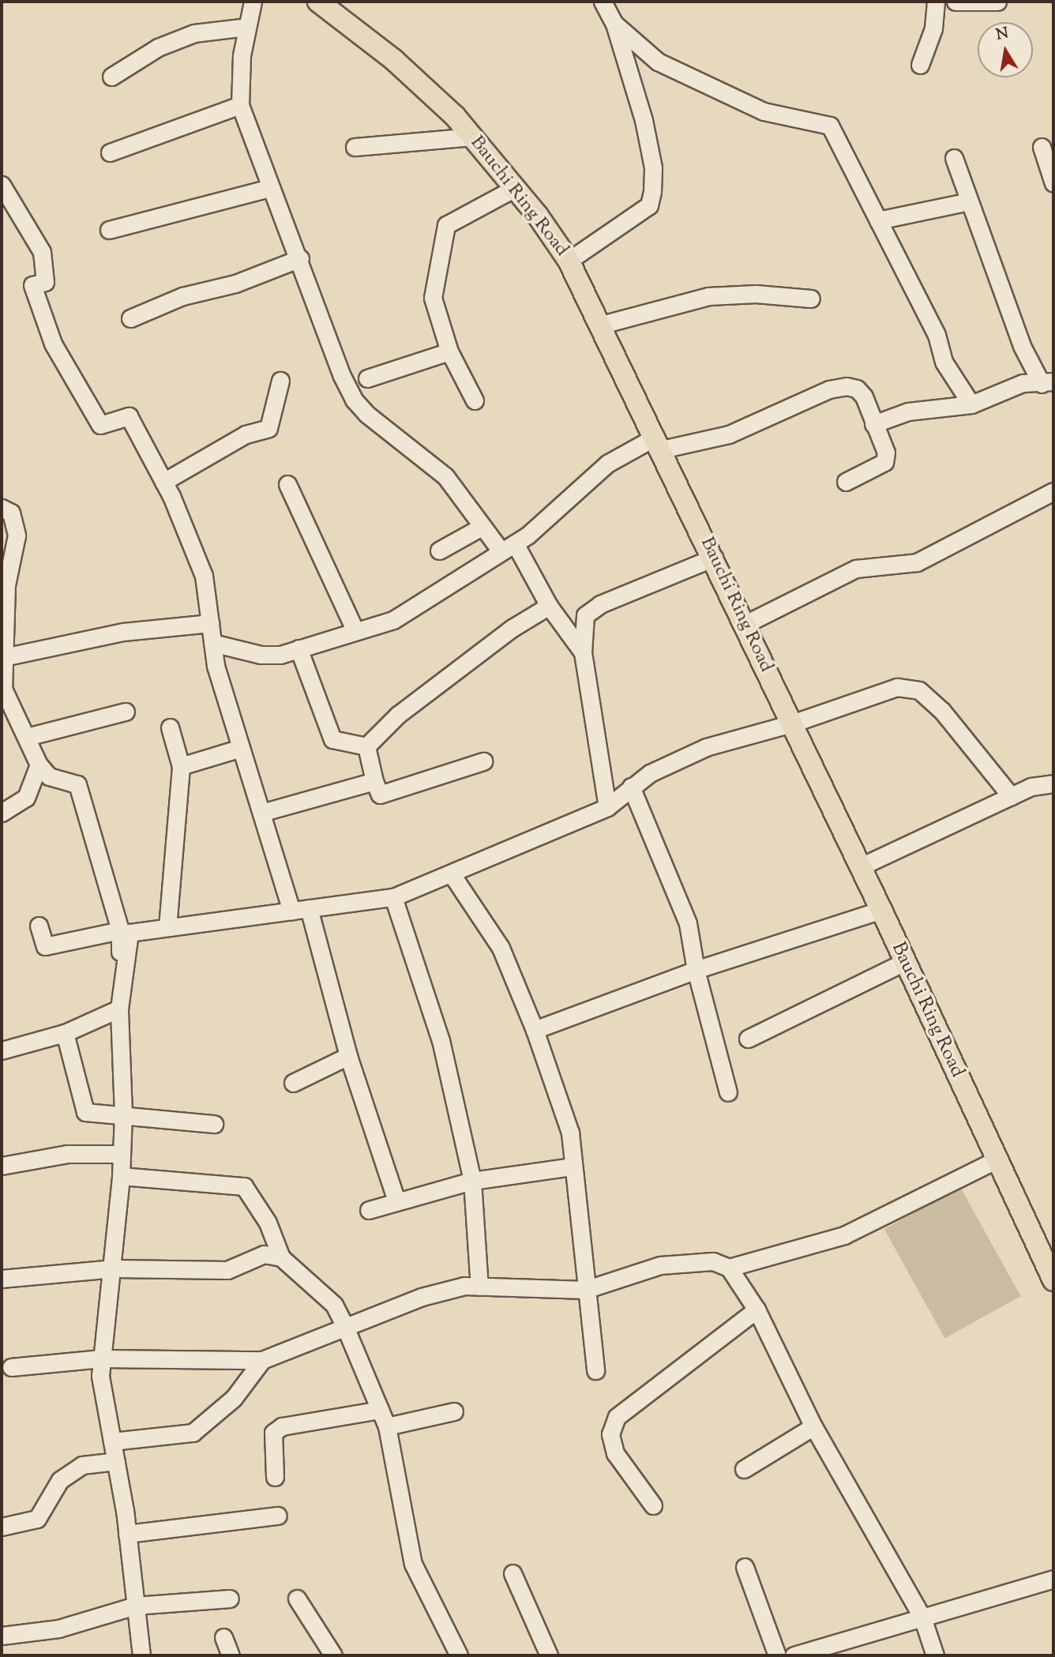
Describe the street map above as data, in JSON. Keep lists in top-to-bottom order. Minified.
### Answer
{"streets":{"main road":["Bauchi Ring Road"]},"north":"top"}
